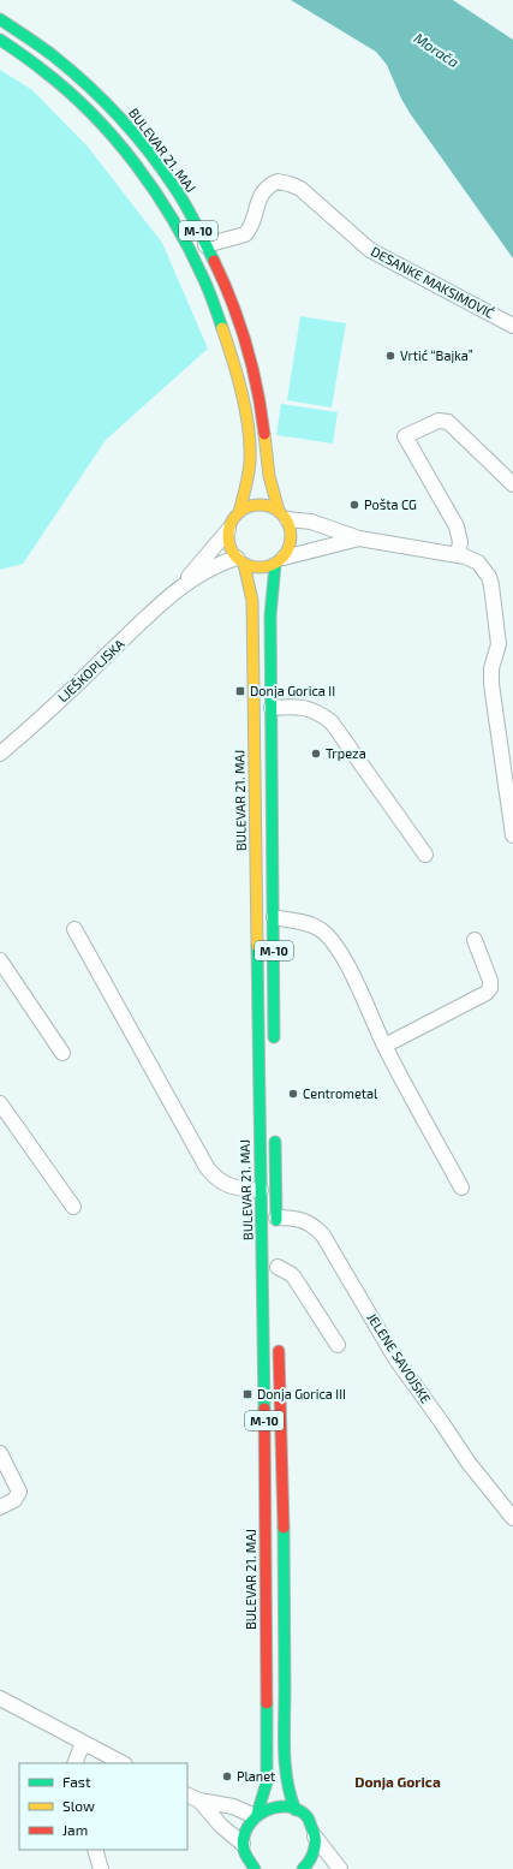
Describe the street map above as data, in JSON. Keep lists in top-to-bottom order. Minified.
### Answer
{"streets":{"main road":["BULEVAR 21. MAJ","M-10"],"street":["DESANKE MAKSIMOVIĆ","LJEŠKOPLJSKA","JELENE SAVOJSKE"]},"crossings":[["BULEVAR 21. MAJ","M-10"],["BULEVAR 21. MAJ","DESANKE MAKSIMOVIĆ"],["BULEVAR 21. MAJ","LJEŠKOPLJSKA"],["M-10","LJEŠKOPLJSKA"]],"districts":["Donja Gorica"],"water":["Morača"],"places":{"other":["Vrtić “Bajka”","Pošta CG","Trpeza","Centrometal","Planet"],"transit":["Donja Gorica II","Donja Gorica III"]},"legend":["Fast","Slow","Jam"]}
